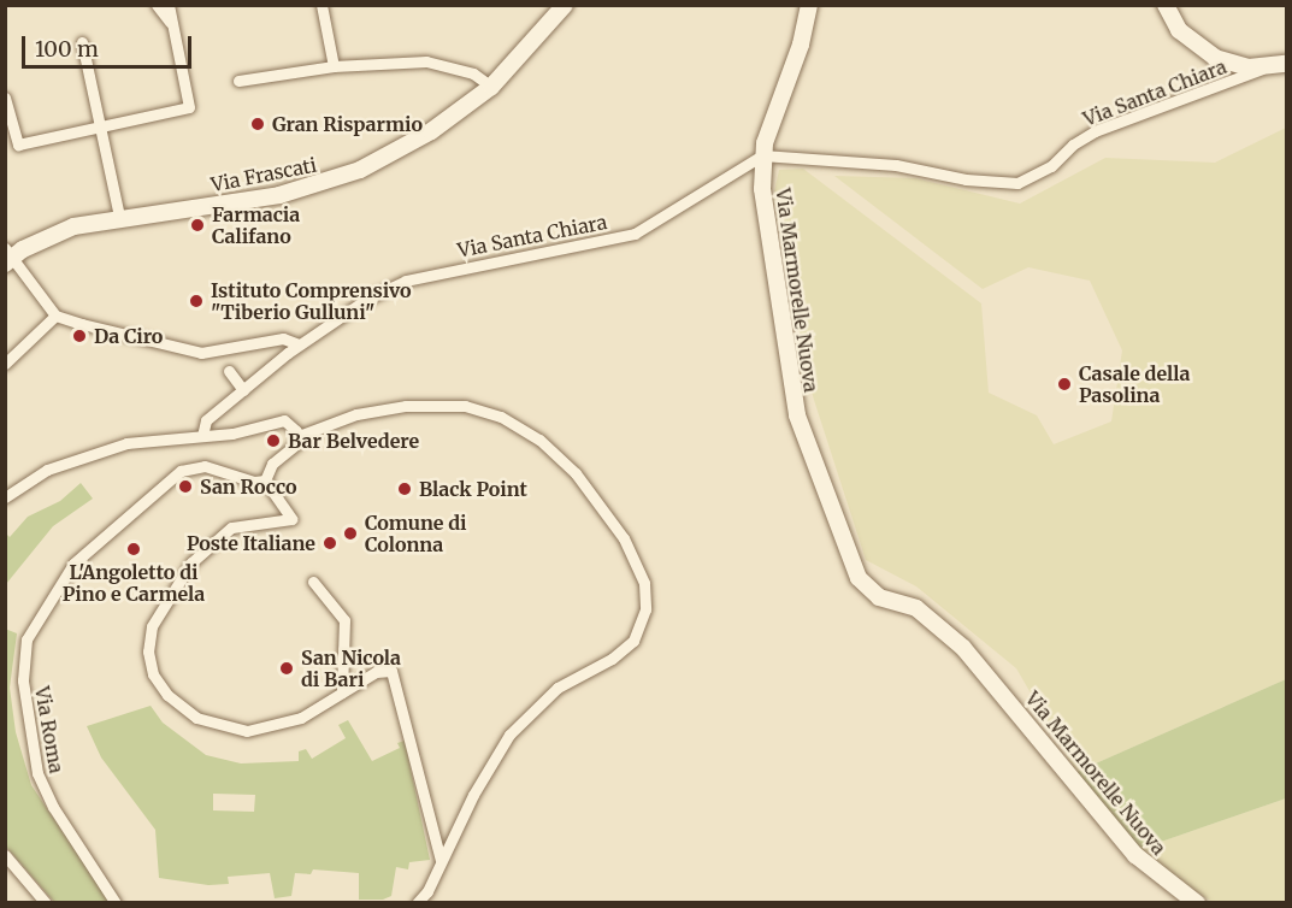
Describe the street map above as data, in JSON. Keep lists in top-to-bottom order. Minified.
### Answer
{"streets":{"street":["Via Santa Chiara","Via Frascati","Via Marmorelle Nuova","Via Roma"]},"crossings":[["Via Santa Chiara","Via Marmorelle Nuova"]],"places":["Gran Risparmio","Farmacia Califano","Istituto Comprensivo \"Tiberio Gulluni\"","Da Ciro","Casale della Pasolina","Bar Belvedere","San Rocco","Black Point","Comune di Colonna","Poste Italiane","L'Angoletto di Pino e Carmela","San Nicola di Bari"],"scale_bar":"100 m"}
